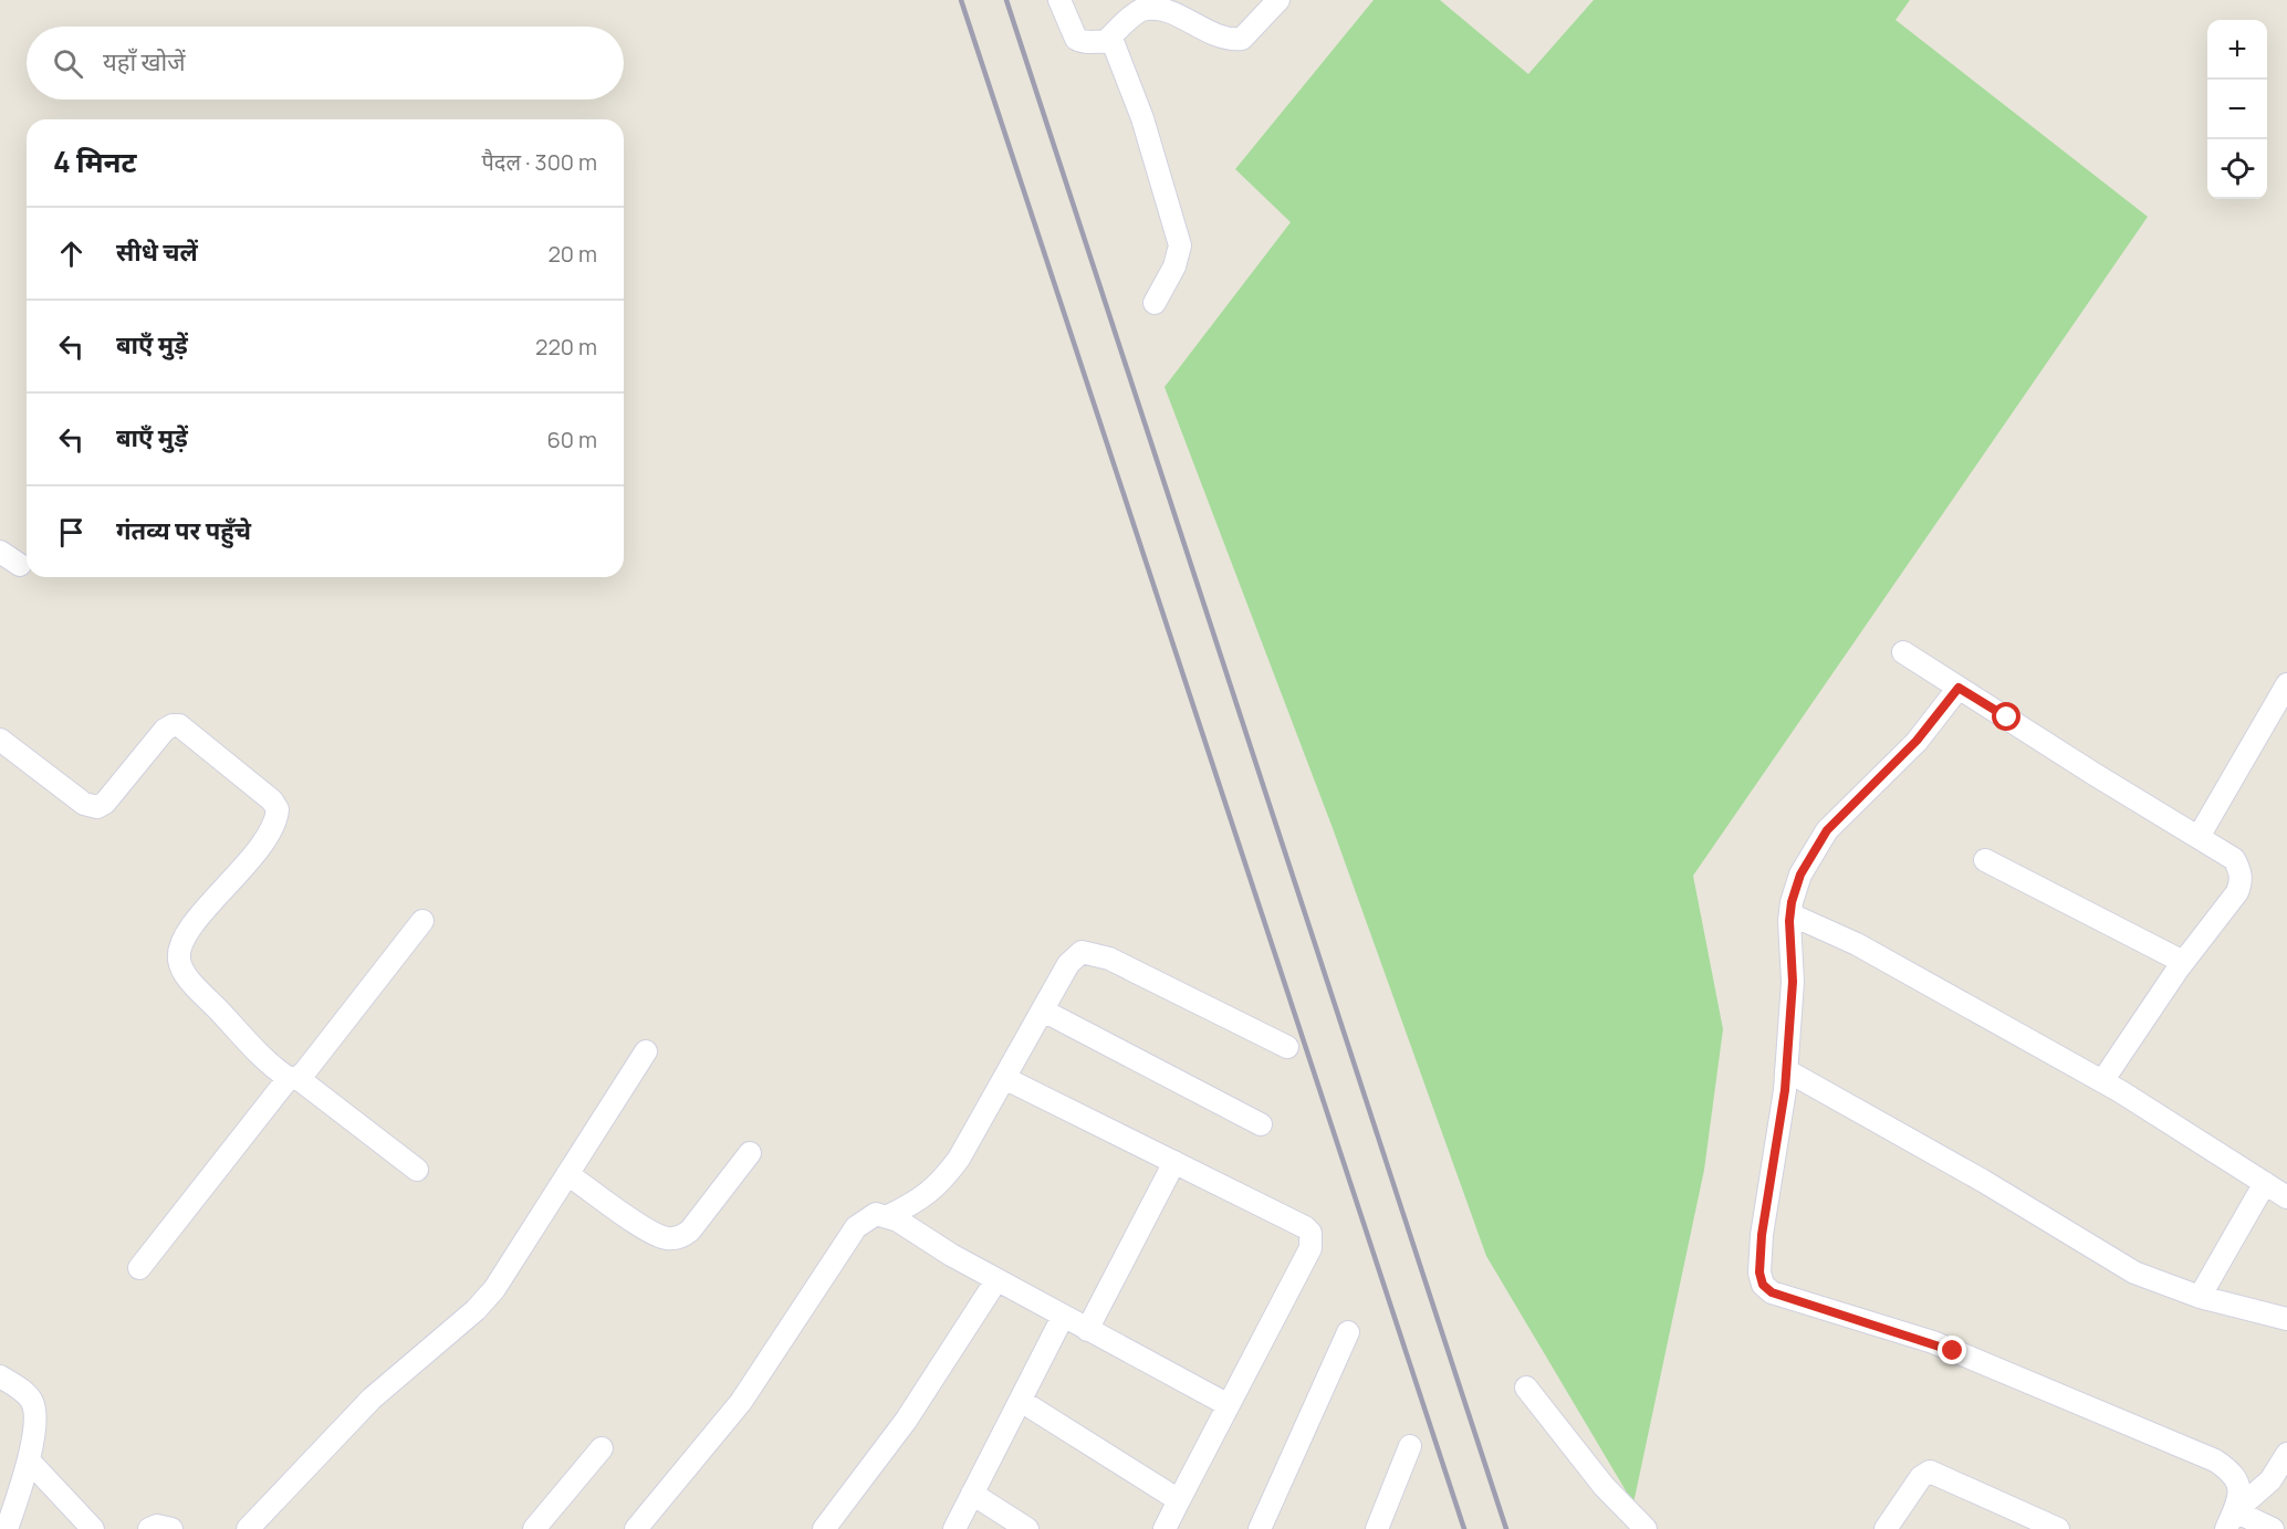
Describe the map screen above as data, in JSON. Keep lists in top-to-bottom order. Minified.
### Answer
{"page":{"map_buttons":["+","−"],"search":"यहाँ खोजें","heading":["4 मिनट","पैदल · 300 m"],"list":[["सीधे चलें","20 m"],["बाएँ मुड़ें","220 m"],["बाएँ मुड़ें","60 m"],"गंतव्य पर पहुँचे"]}}
